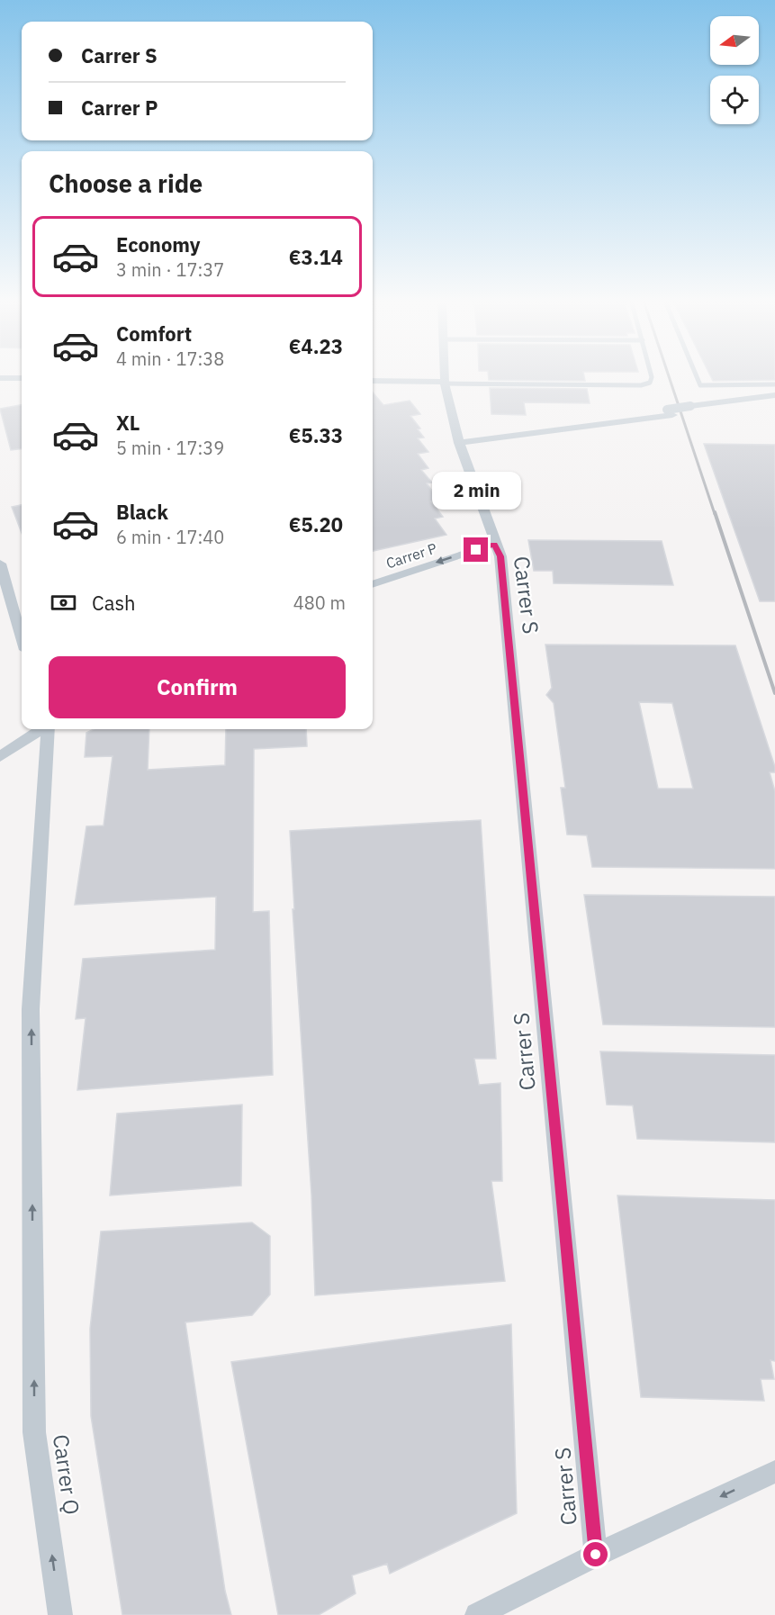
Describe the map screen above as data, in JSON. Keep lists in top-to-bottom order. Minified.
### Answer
{"streets":{"street":["Carrer P","Carrer S","Carrer Q"]},"crossings":[["Carrer P","Carrer S"]],"one_way":["Carrer P","Carrer Q"],"north":"left","page":{"banner":["Carrer S","Carrer P"],"heading":"Choose a ride","list":[{"name":"Economy","note":"3 min · 17:37","value":"€3.14"},{"name":"Comfort","note":"4 min · 17:38","value":"€4.23"},{"name":"XL","note":"5 min · 17:39","value":"€5.33"},{"name":"Black","note":"6 min · 17:40","value":"€5.20"}],"bubble":"2 min","pay":["Cash","480 m"],"buttons":"Confirm"}}
